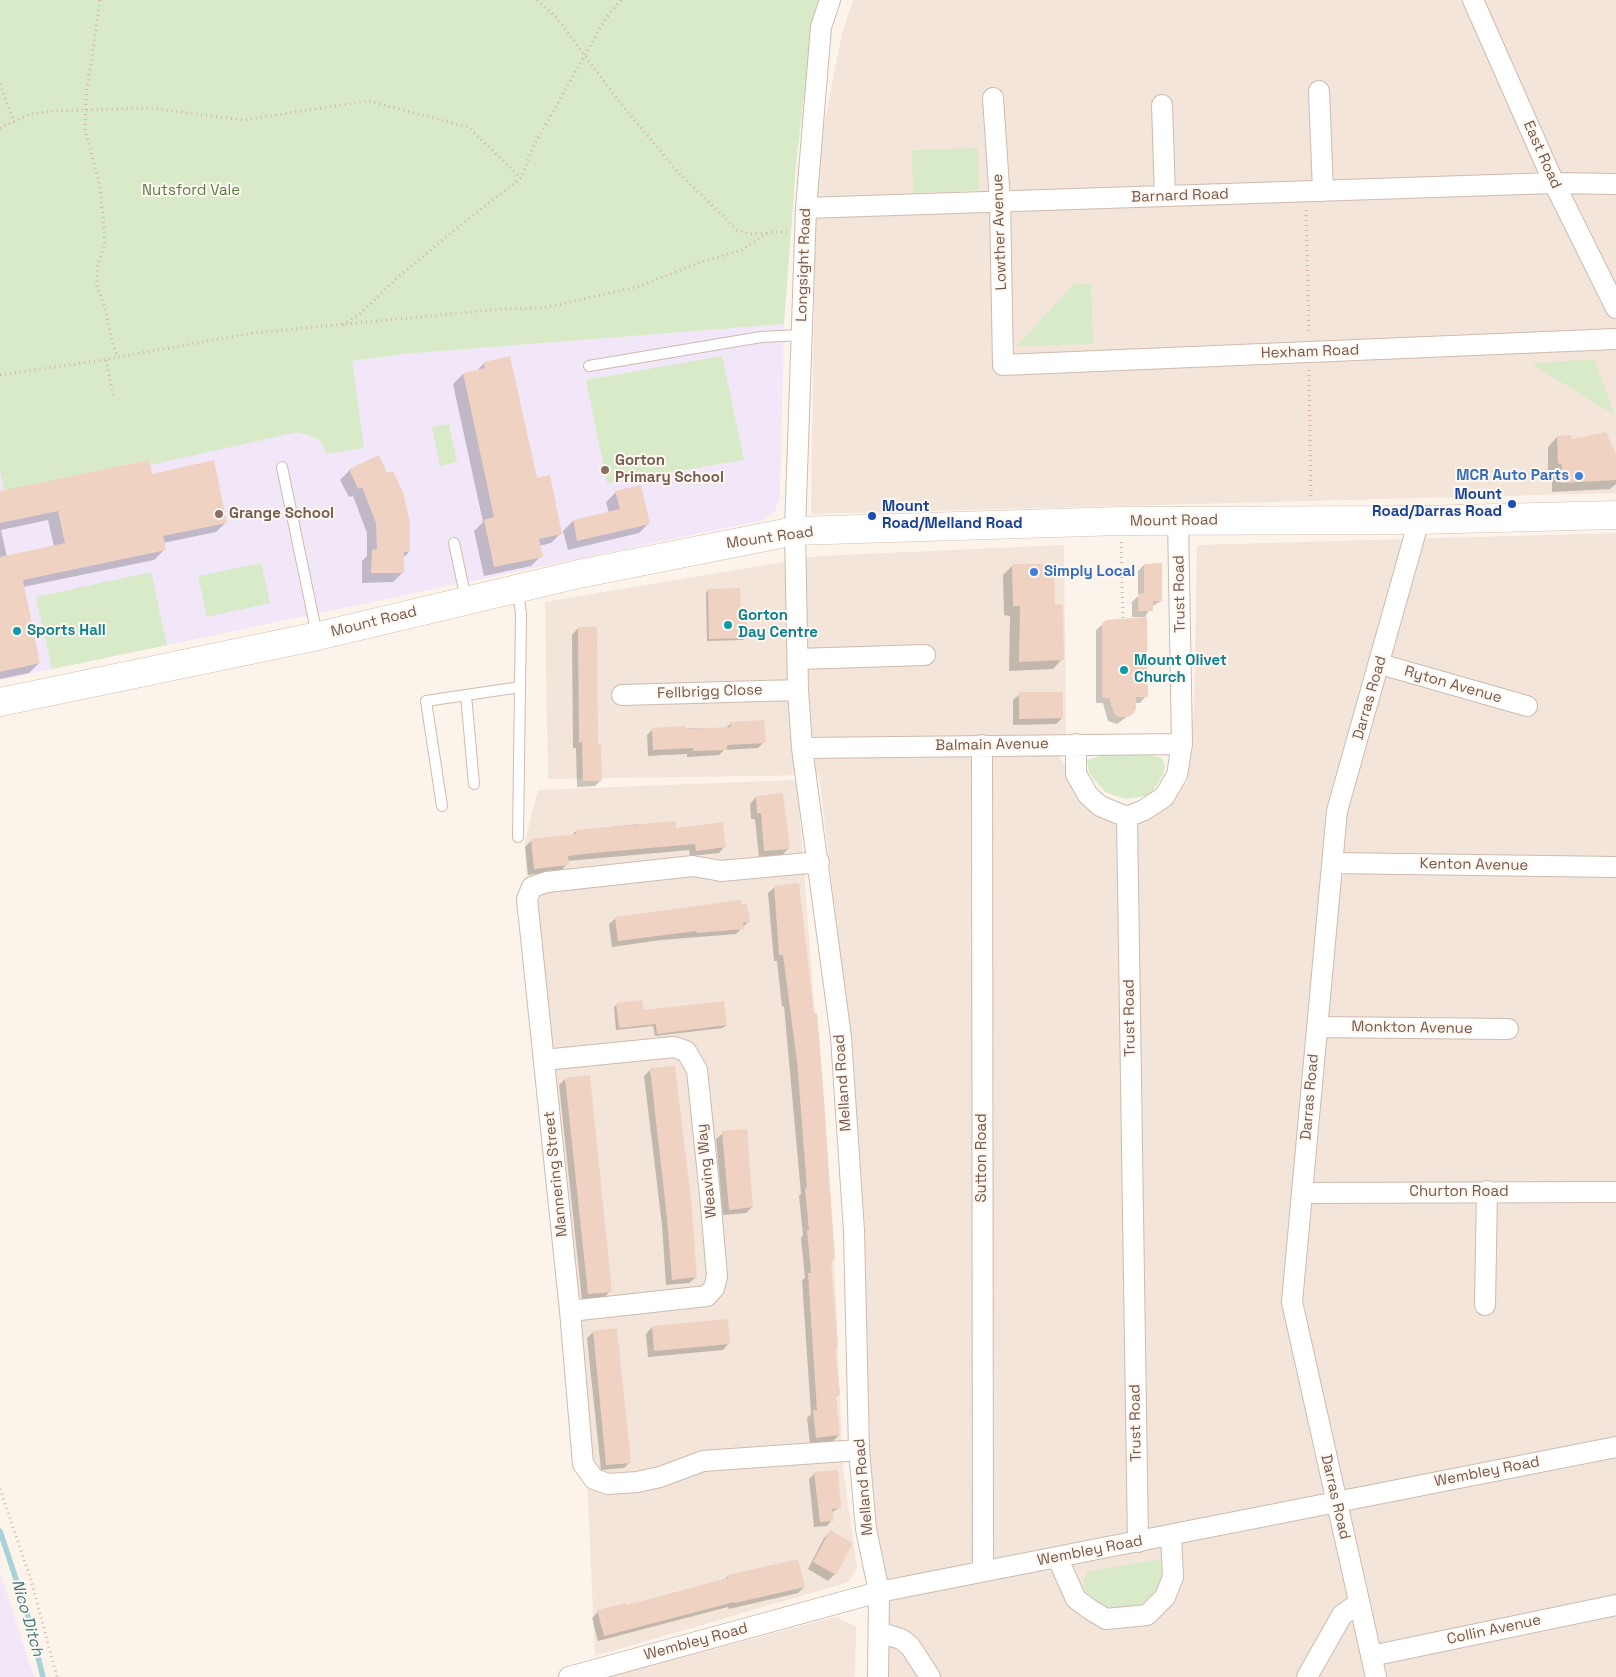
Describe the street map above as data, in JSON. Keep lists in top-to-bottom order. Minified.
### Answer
{"streets":{"main road":["Mount Road"],"street":["East Road","Barnard Road","Lowther Avenue","Longsight Road","Hexham Road","Trust Road","Ryton Avenue","Fellbrigg Close","Darras Road","Balmain Avenue","Kenton Avenue","Monkton Avenue","Melland Road","Sutton Road","Weaving Way","Mannering Street","Churton Road","Wembley Road","Collin Avenue"]},"crossings":[["East Road","Barnard Road"],["Barnard Road","Lowther Avenue"],["Barnard Road","Longsight Road"],["Lowther Avenue","Hexham Road"],["Longsight Road","Mount Road"],["Longsight Road","Melland Road"],["Mount Road","Trust Road"],["Mount Road","Darras Road"],["Mount Road","Melland Road"],["Trust Road","Balmain Avenue"],["Trust Road","Wembley Road"],["Ryton Avenue","Darras Road"],["Fellbrigg Close","Melland Road"],["Darras Road","Kenton Avenue"],["Darras Road","Monkton Avenue"],["Darras Road","Churton Road"],["Darras Road","Wembley Road"],["Darras Road","Collin Avenue"],["Balmain Avenue","Melland Road"],["Balmain Avenue","Sutton Road"],["Melland Road","Mannering Street"],["Melland Road","Wembley Road"],["Sutton Road","Wembley Road"],["Weaving Way","Mannering Street"]],"water":["Nico Ditch"],"parks":["Nutsford Vale"],"places":["Gorton Primary School","MCR Auto Parts","Mount Road/Darras Road","Grange School","Mount Road/Melland Road","Simply Local","Gorton Day Centre","Sports Hall","Mount Olivet Church"]}
